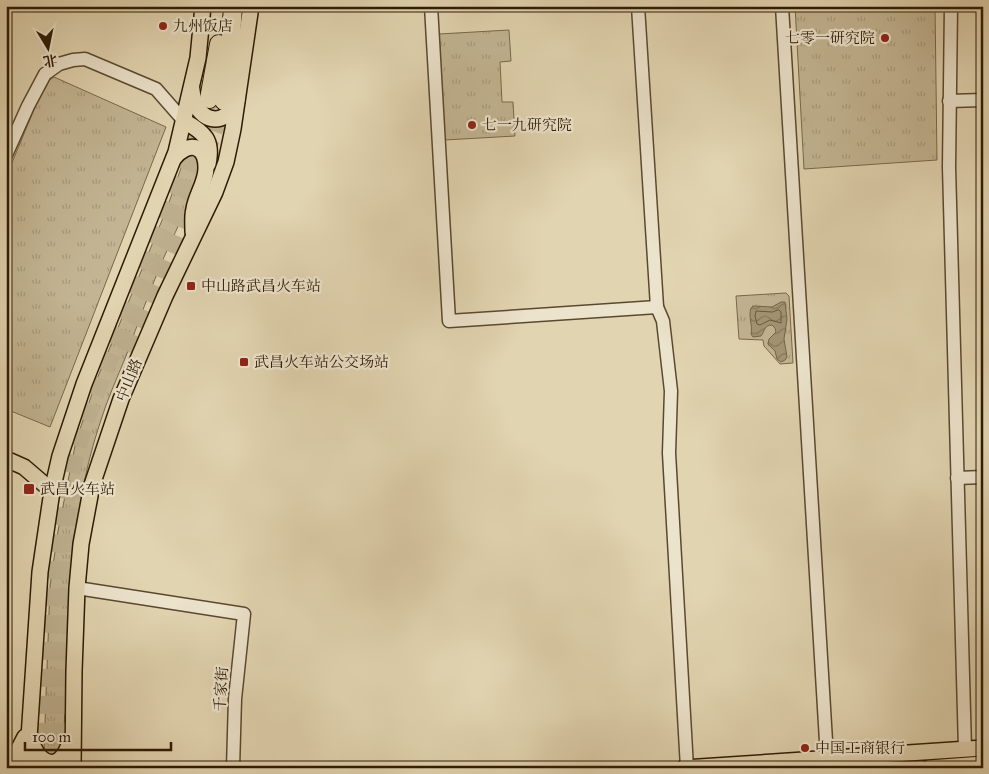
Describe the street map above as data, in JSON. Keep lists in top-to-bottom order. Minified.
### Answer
{"streets":{"main road":["中山路"],"street":["千家街"]},"crossings":[["中山路","千家街"]],"places":{"other":["九州饭店","七零一研究院","七一九研究院","中国工商银行"],"transit":["中山路武昌火车站","武昌火车站公交场站","武昌火车站"]},"scale_bar":"100 m","north":"bottom"}
